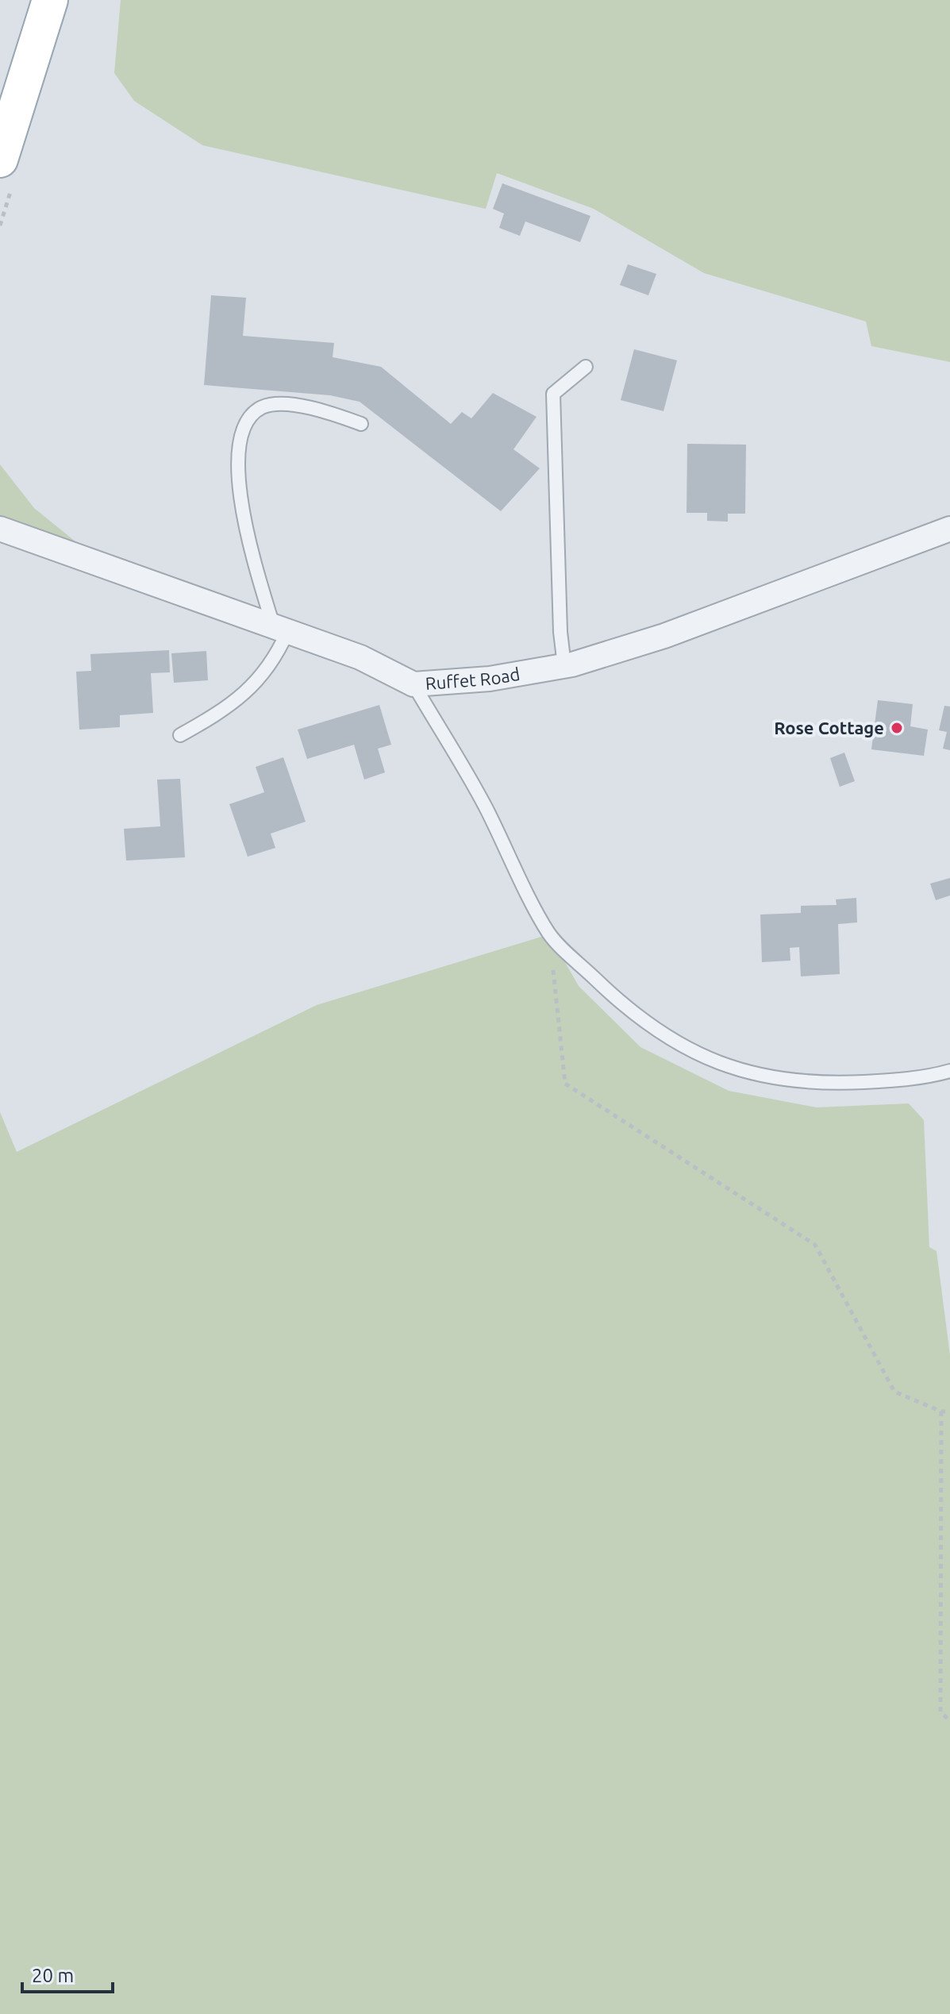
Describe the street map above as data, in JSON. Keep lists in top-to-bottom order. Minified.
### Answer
{"streets":{"street":["Ruffet Road"]},"places":["Rose Cottage"],"scale_bar":"20 m"}
